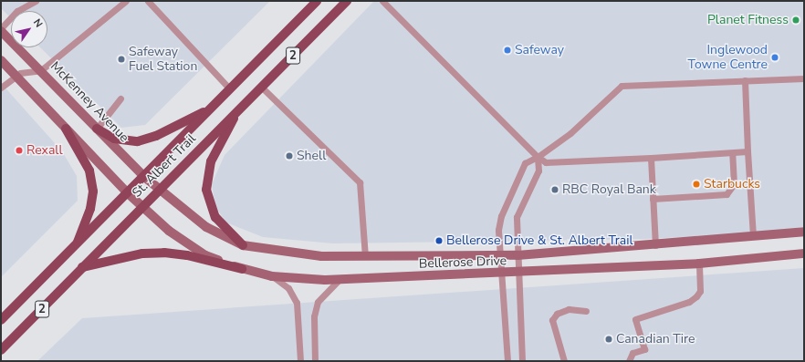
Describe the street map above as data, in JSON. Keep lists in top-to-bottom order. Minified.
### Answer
{"streets":{"main road":["2","McKenney Avenue","St. Albert Trail","Bellerose Drive"]},"crossings":[["McKenney Avenue","St. Albert Trail"],["McKenney Avenue","Bellerose Drive"],["St. Albert Trail","Bellerose Drive"]],"places":["Planet Fitness","Safeway","Inglewood Towne Centre","Safeway Fuel Station","Rexall","Shell","Starbucks","RBC Royal Bank","Bellerose Drive & St. Albert Trail","Canadian Tire"],"north":"top right"}
